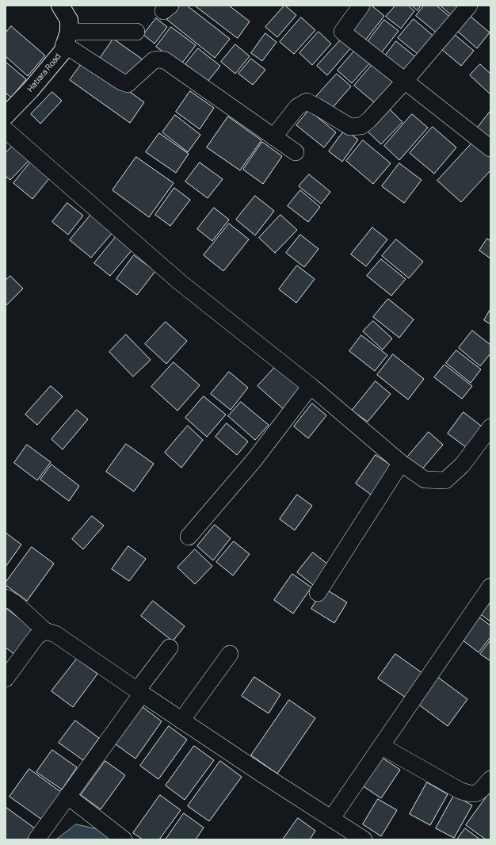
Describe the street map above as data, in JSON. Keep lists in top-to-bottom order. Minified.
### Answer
{"streets":{"street":["Hatiara Road"]}}
